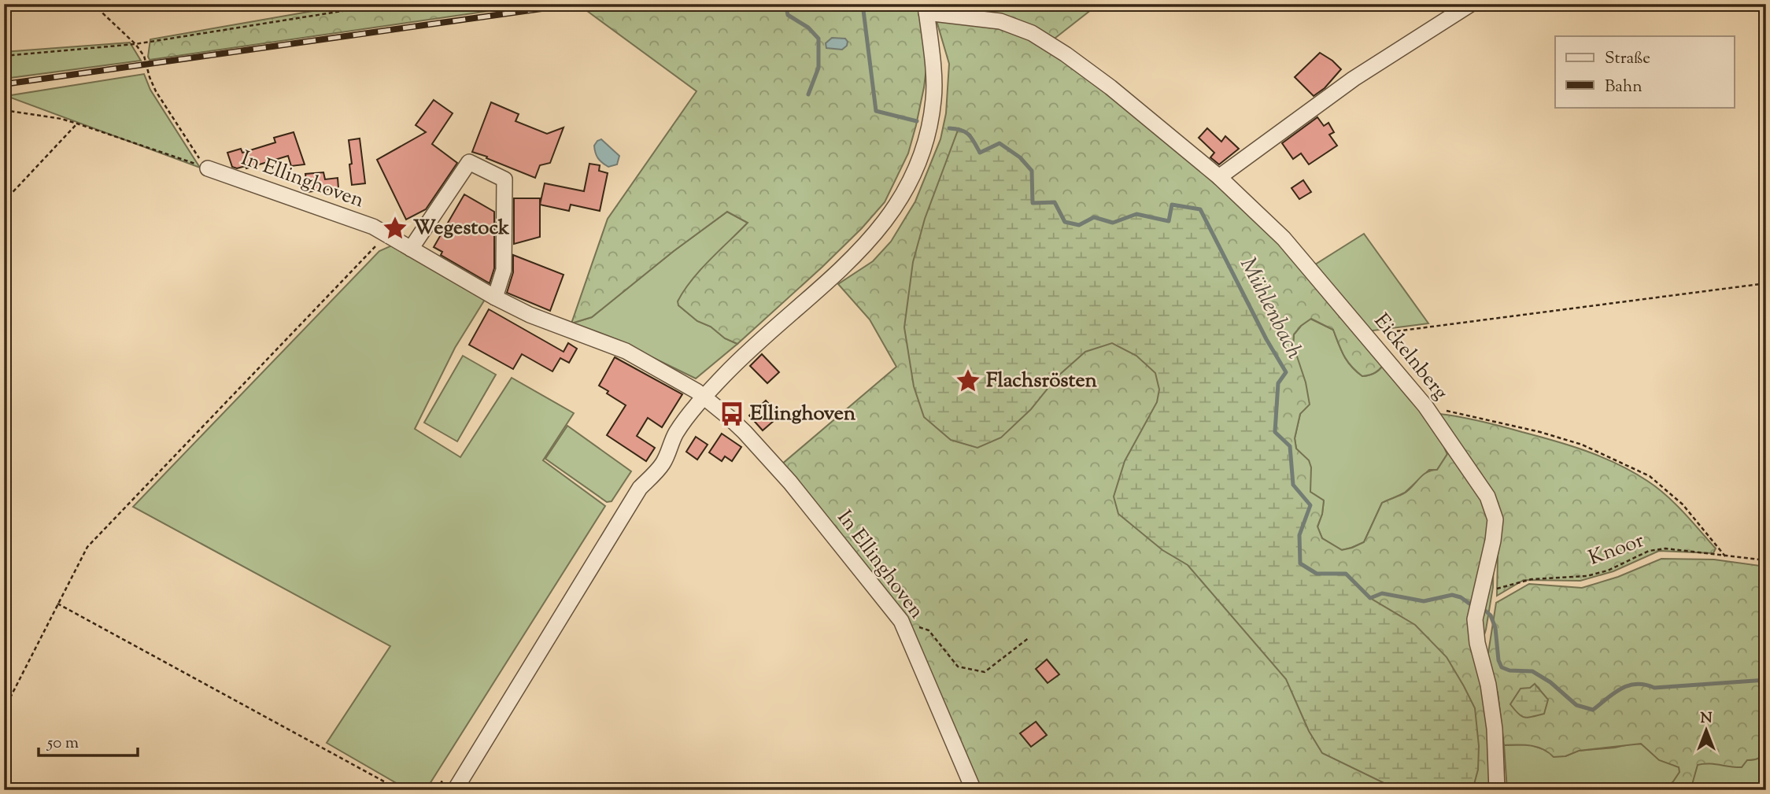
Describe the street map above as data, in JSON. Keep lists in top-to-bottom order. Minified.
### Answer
{"streets":{"street":["In Ellinghoven","Eickelnberg"],"path":["Knoor"]},"crossings":[["In Ellinghoven","Eickelnberg"],["Eickelnberg","Knoor"]],"water":["Mühlenbach"],"places":{"place":["Wegestock","Flachsrösten"],"bus stop":["Ellinghoven"]},"legend":["Straße","Bahn"],"scale_bar":"50 m","north":"top"}
